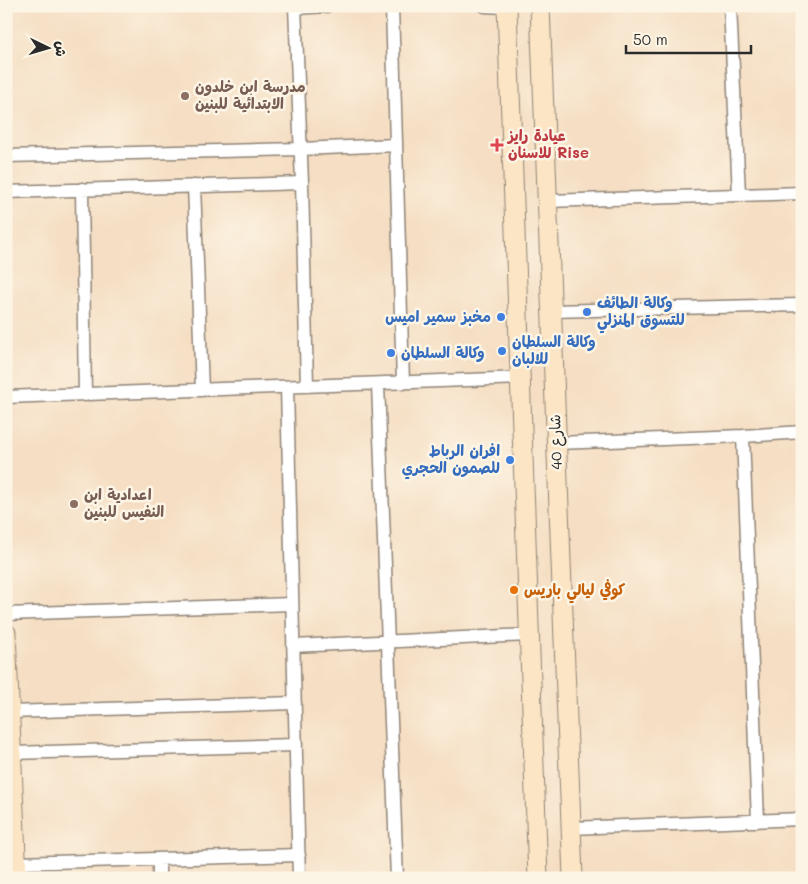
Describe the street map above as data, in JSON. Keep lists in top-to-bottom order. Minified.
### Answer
{"streets":{"main road":["شارع 40"]},"places":{"other":["مدرسة ابن خلدون الابتدائية للبنين","وكالة الطائف للتسوق المنزلي","مخبز سمير اميس","وكالة السلطان للالبان","وكالة السلطان","افران الرباط للصمون الحجري","اعدادية ابن النفيس للبنين","كوفي ليالي باريس"],"health":["عيادة رايز للاسنان Rise"]},"scale_bar":"50 m","north":"right"}
